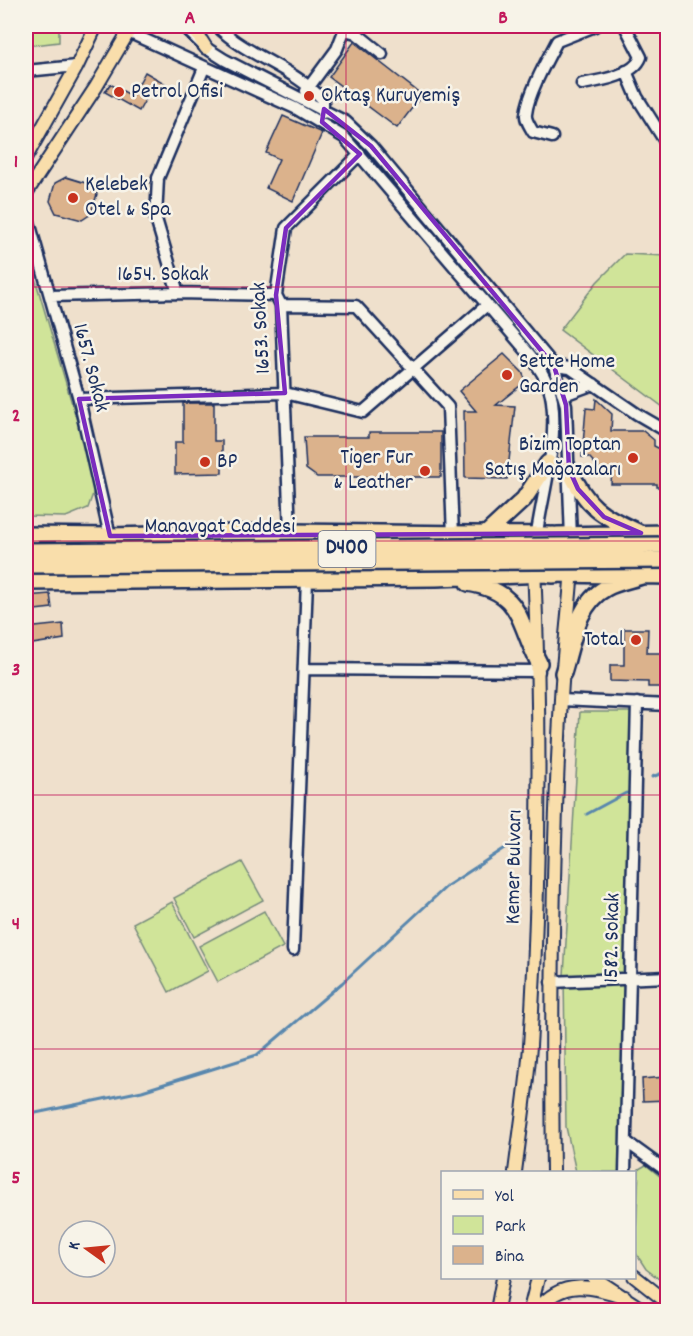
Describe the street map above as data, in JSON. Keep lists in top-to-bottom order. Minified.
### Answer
{"streets":{"highway":["Manavgat Caddesi","D400"],"main road":["Kemer Bulvarı"],"street":["1654. Sokak","1653. Sokak","1657. Sokak","1582. Sokak"]},"crossings":[["1654. Sokak","1653. Sokak"],["1654. Sokak","1657. Sokak"]],"places":["Petrol Ofisi","Oktaş Kuruyemiş","Kelebek Otel & Spa","Sette Home Garden","Bizim Toptan Satış Mağazaları","BP","Tiger Fur & Leather","Total"],"legend":["Yol","Park","Bina"],"north":"left","grid":{"columns":["A","B"],"rows":["1","2","3","4","5"]}}
